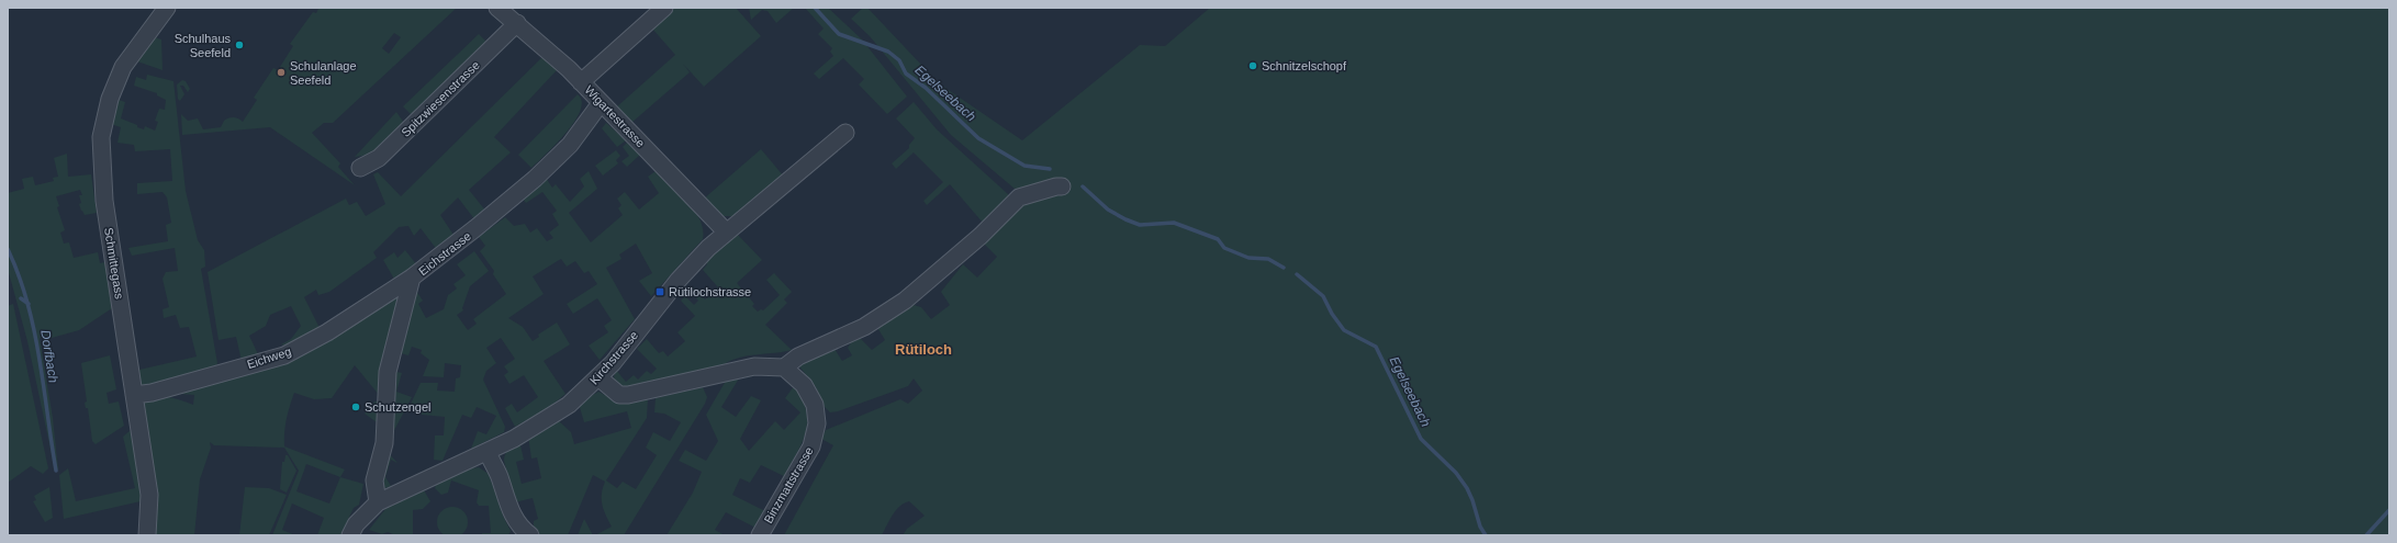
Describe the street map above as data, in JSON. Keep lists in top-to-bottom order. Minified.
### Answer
{"streets":{"street":["Spitzwiesenstrasse","Wigartestrasse","Eichstrasse","Schmittegass","Eichweg","Kirchstrasse","Binzmattstrasse"]},"crossings":[["Spitzwiesenstrasse","Wigartestrasse"],["Wigartestrasse","Eichstrasse"],["Wigartestrasse","Kirchstrasse"],["Eichstrasse","Eichweg"],["Eichstrasse","Kirchstrasse"],["Schmittegass","Eichweg"]],"districts":["Rütiloch"],"water":["Egelseebach","Dorfbach"],"places":{"other":["Schulhaus Seefeld","Schnitzelschopf","Schulanlage Seefeld","Schutzengel"],"transit":["Rütilochstrasse"]}}
